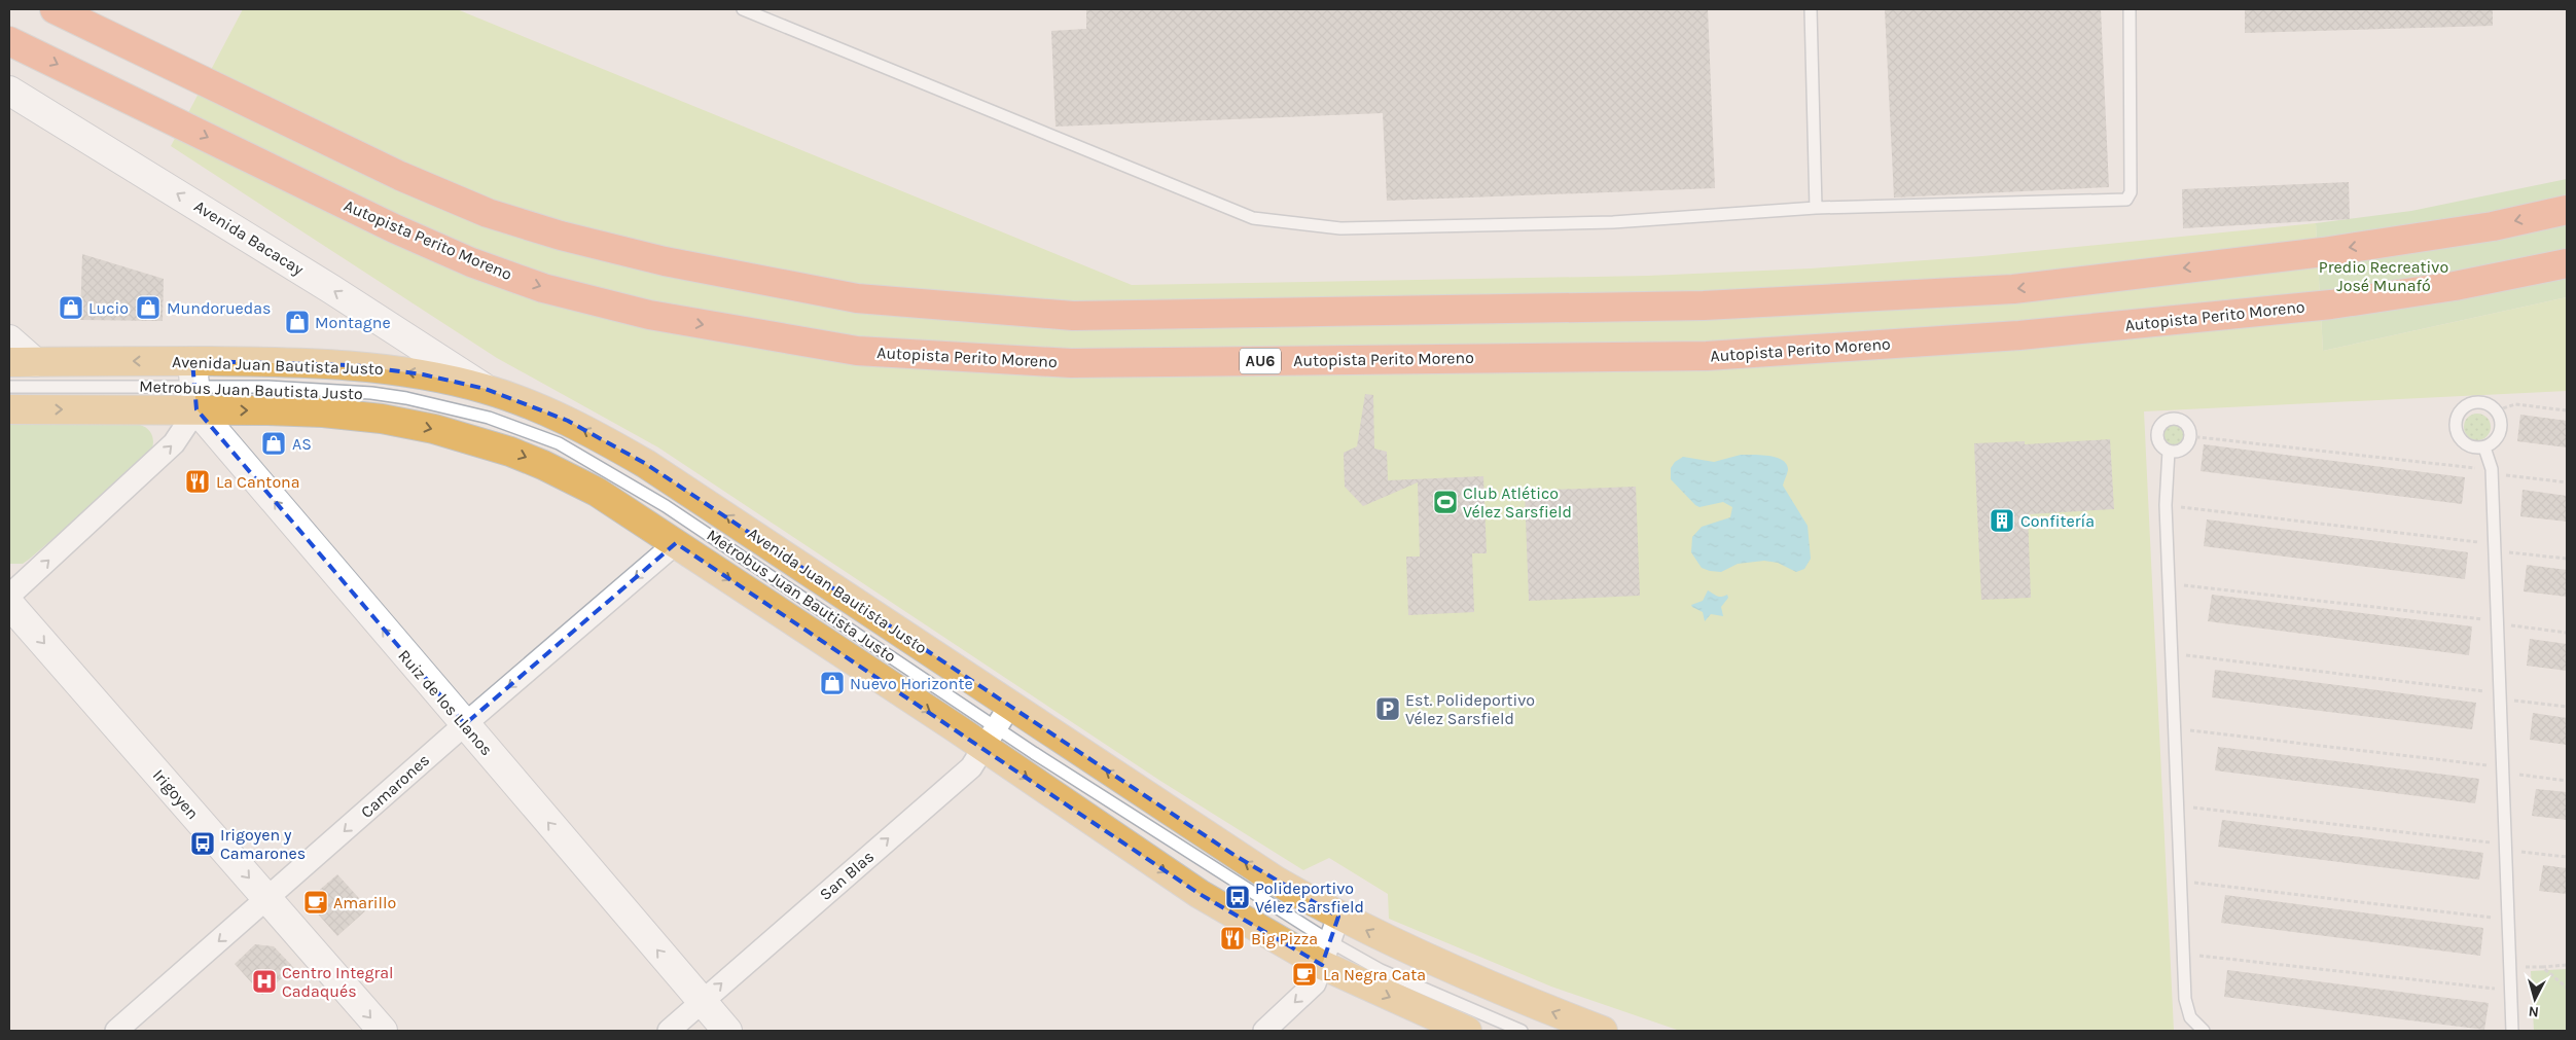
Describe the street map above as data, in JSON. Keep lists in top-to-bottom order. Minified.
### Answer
{"streets":{"highway":["Autopista Perito Moreno","AU6"],"main road":["Avenida Juan Bautista Justo"],"street":["Avenida Bacacay","Ruiz de los Llanos","Camarones","Irigoyen","San Blas"],"lane":["Metrobus Juan Bautista Justo"]},"crossings":[["Avenida Bacacay","Avenida Juan Bautista Justo"],["Avenida Juan Bautista Justo","Metrobus Juan Bautista Justo"],["Avenida Juan Bautista Justo","Ruiz de los Llanos"],["Avenida Juan Bautista Justo","Camarones"],["Avenida Juan Bautista Justo","San Blas"],["Metrobus Juan Bautista Justo","Ruiz de los Llanos"],["Metrobus Juan Bautista Justo","San Blas"],["Ruiz de los Llanos","Camarones"],["Ruiz de los Llanos","San Blas"],["Camarones","Irigoyen"]],"one_way":["Avenida Bacacay","Ruiz de los Llanos","Camarones","Irigoyen","San Blas"],"parks":["Predio Recreativo José Munafó"],"places":{"shop":["Lucio","Mundoruedas","Montagne","AS","Nuevo Horizonte"],"restaurant":["La Cantona","Big Pizza"],"sports":["Club Atlético Vélez Sarsfield"],"building":["Confitería"],"parking":["Est. Polideportivo Vélez Sarsfield"],"bus stop":["Irigoyen y Camarones","Polideportivo Vélez Sarsfield"],"cafe":["Amarillo","La Negra Cata"],"hospital":["Centro Integral Cadaqués"]},"north":"bottom"}
